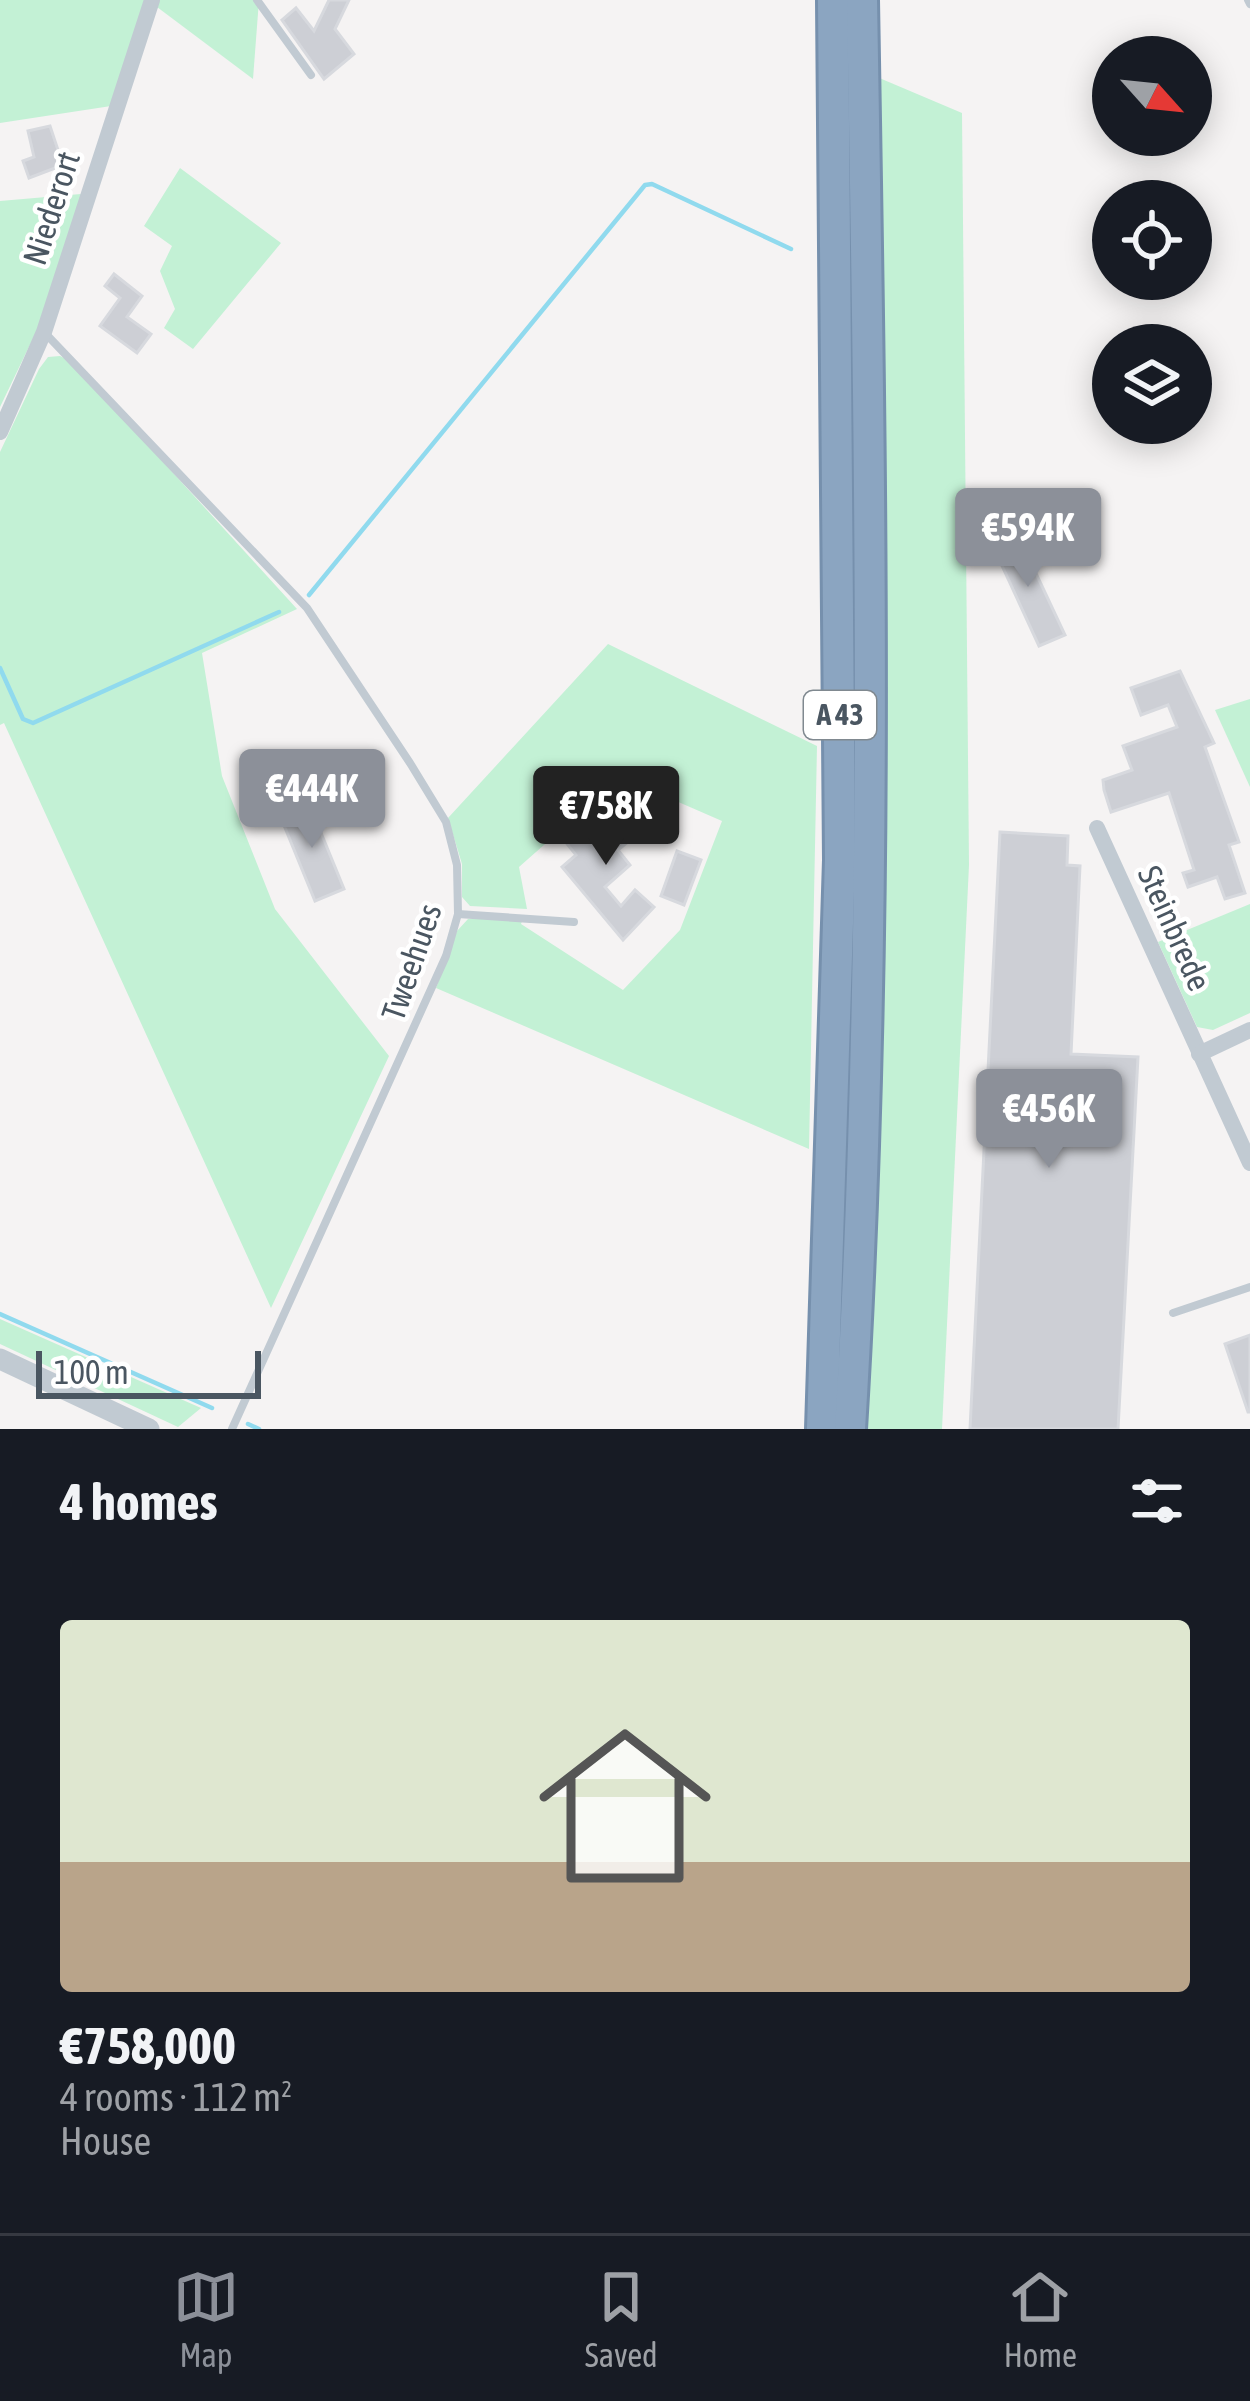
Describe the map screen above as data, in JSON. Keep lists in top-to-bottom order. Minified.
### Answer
{"streets":{"highway":["A 43"],"street":["Niederort","Steinbrede"],"lane":["Tweehues"]},"crossings":[["Niederort","Tweehues"]],"scale_bar":"100 m","north":"bottom right","page":{"price":["€594K","€444K","€758K","€456K"],"scale":"100 m","heading":"4 homes","list":[{"name":"€758,000","note":"4 rooms · 112 m² · House"}],"tabs":["Map","Saved","Home"]}}
